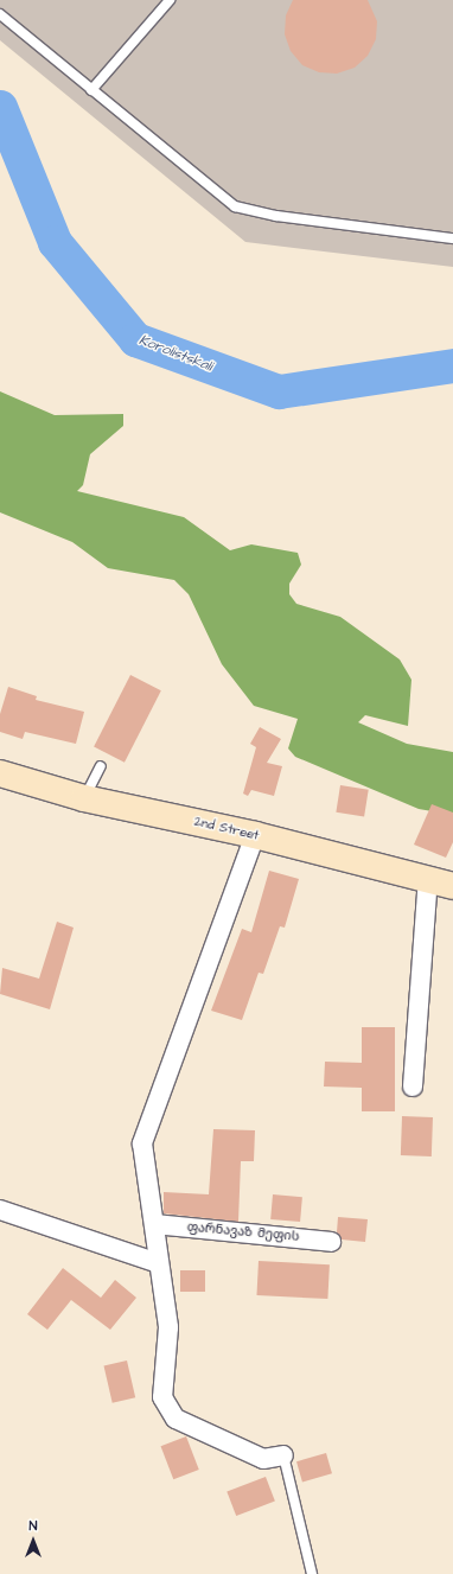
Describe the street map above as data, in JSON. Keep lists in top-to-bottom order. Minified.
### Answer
{"streets":{"street":["2nd Street","ფარნავაზ მეფის"]},"water":["Korolistskali"],"north":"top"}
